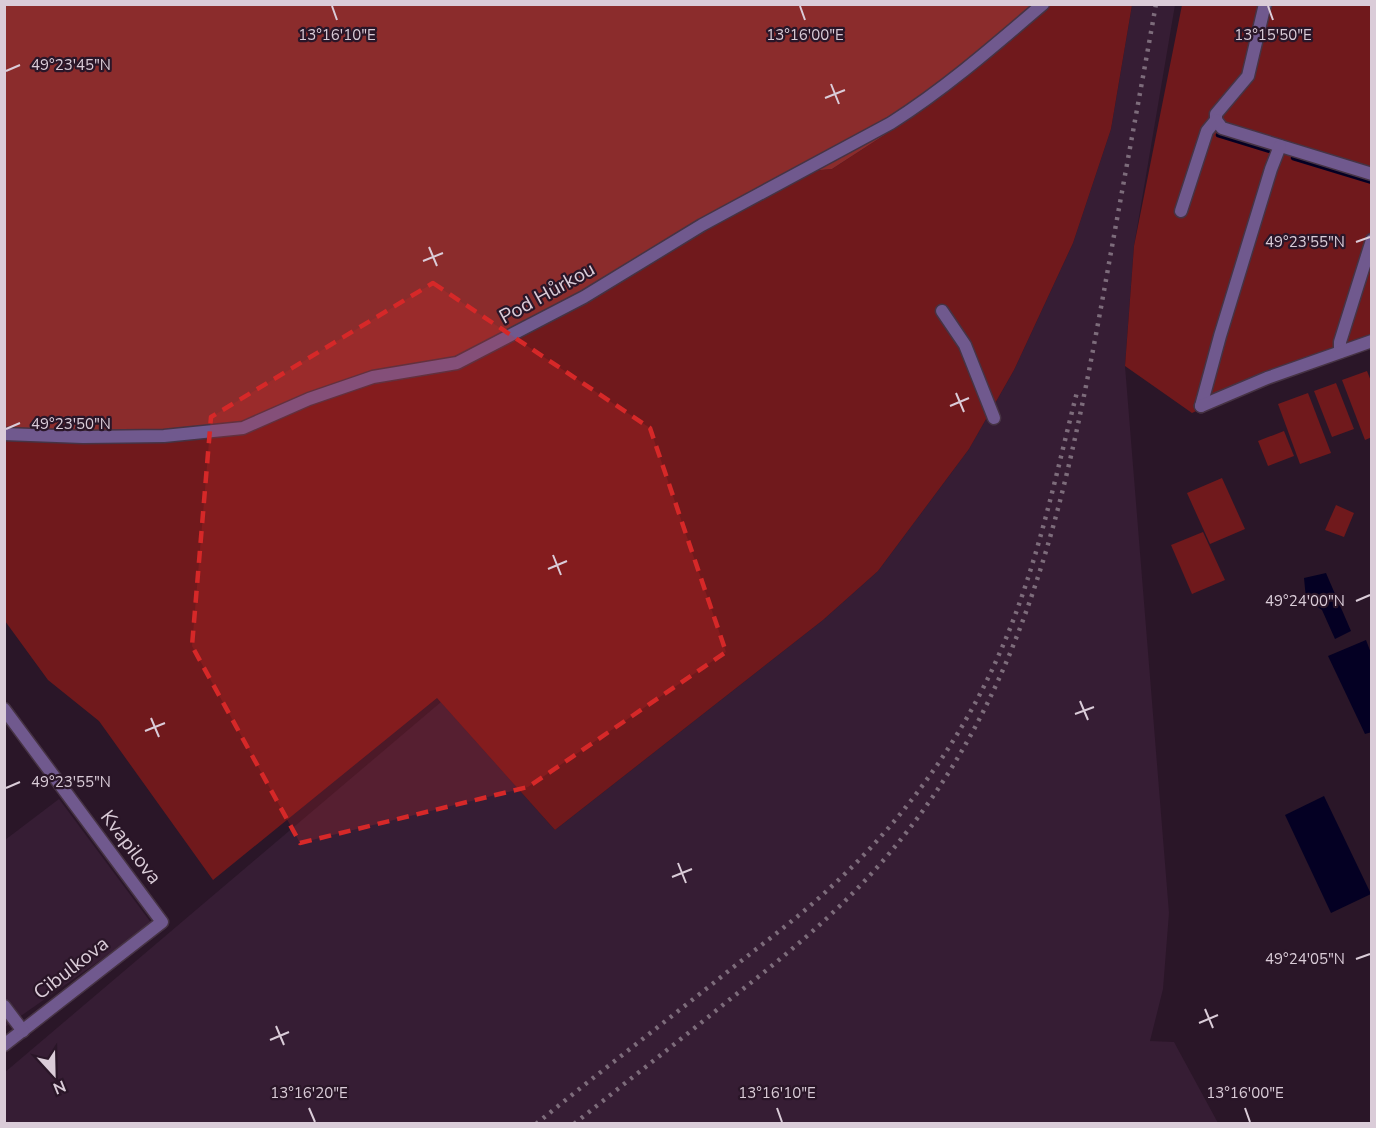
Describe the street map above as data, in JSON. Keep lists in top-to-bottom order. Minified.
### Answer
{"streets":{"street":["Pod Hůrkou","Kvapilova","Cibulkova"]},"crossings":[["Kvapilova","Cibulkova"]],"north":"bottom","coordinates":["13°16'10\"E","13°16'00\"E","13°15'50\"E","49°23'45\"N","49°23'55\"N","49°23'50\"N","49°24'00\"N","49°24'05\"N","13°16'20\"E"]}
